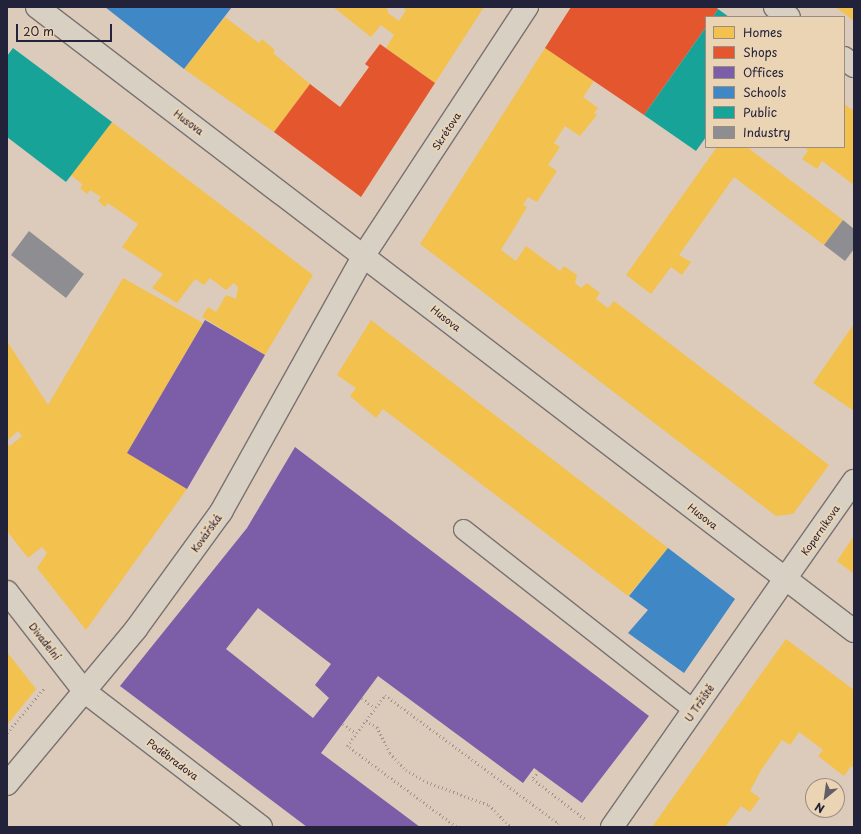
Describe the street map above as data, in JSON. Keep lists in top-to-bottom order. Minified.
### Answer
{"streets":{"street":["Husova","Skrétova","Koperníkova","Kovářská","Divadelní","U Tržiště","Poděbradova"]},"crossings":[["Husova","Skrétova"],["Husova","Koperníkova"],["Husova","Kovářská"],["Husova","U Tržiště"],["Skrétova","Kovářská"],["Koperníkova","U Tržiště"],["Kovářská","Divadelní"],["Kovářská","Poděbradova"],["Divadelní","Poděbradova"]],"legend":["Homes","Shops","Offices","Schools","Public","Industry"],"scale_bar":"20 m","north":"bottom left"}
